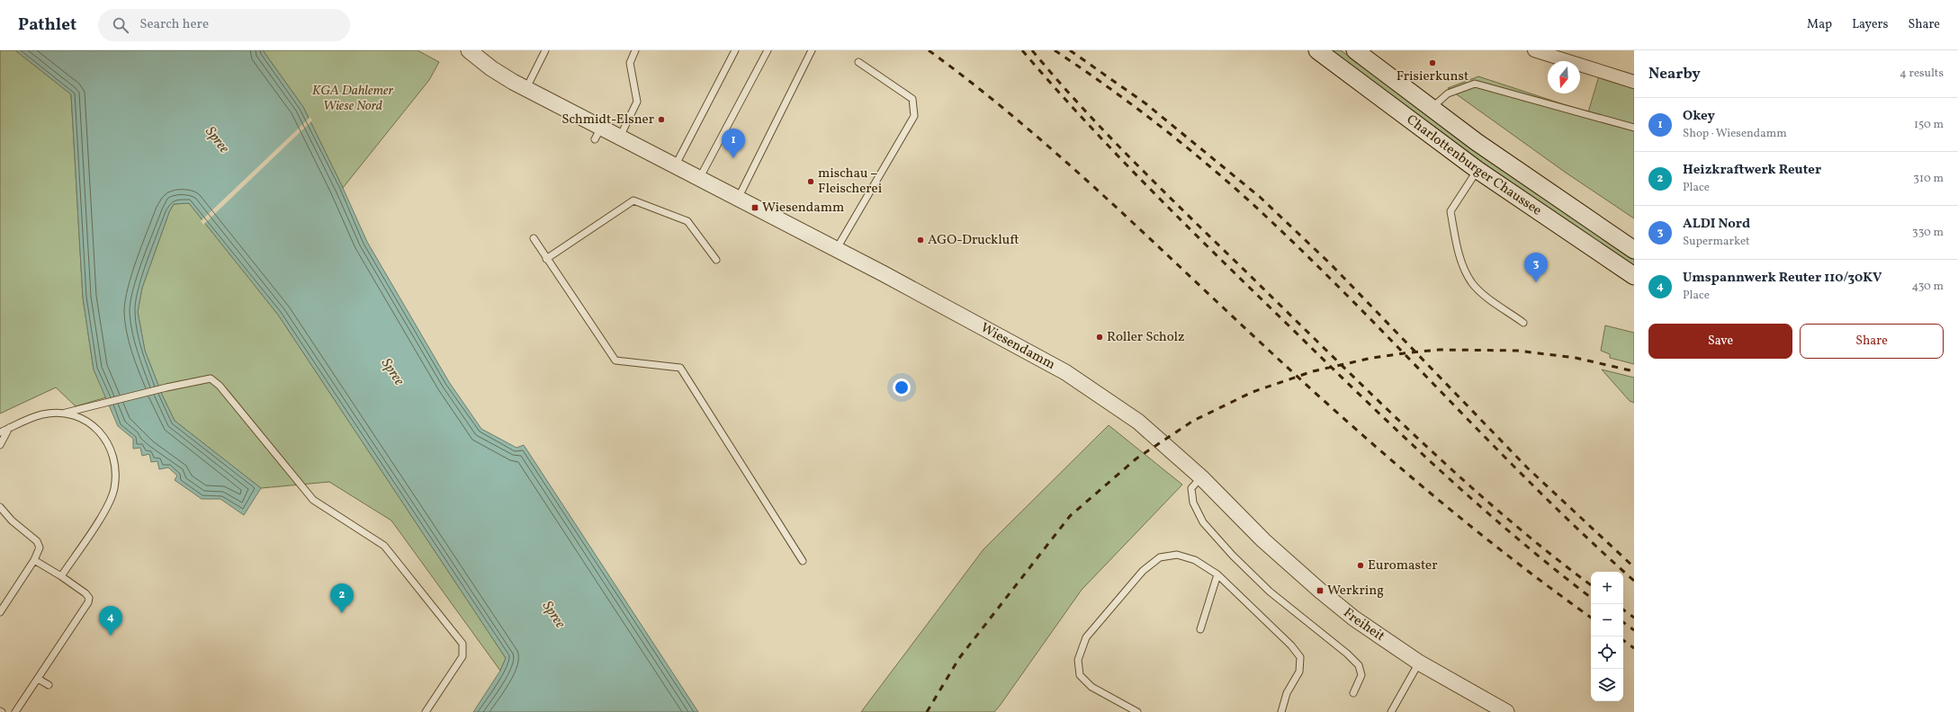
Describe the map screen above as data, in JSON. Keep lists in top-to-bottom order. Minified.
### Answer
{"streets":{"main road":["Charlottenburger Chaussee"],"street":["Wiesendamm","Freiheit"]},"crossings":[["Wiesendamm","Freiheit"]],"water":["Spree"],"parks":["KGA Dahlemer Wiese Nord"],"places":{"other":["Frisierkunst","Schmidt-Elsner","mischau – Fleischerei","AGO-Druckluft","Roller Scholz","Euromaster"],"transit":["Wiesendamm","Werkring"]},"north":"bottom","page":{"header":"Pathlet","search":"Search here","nav":["Map","Layers","Share"],"heading":["Nearby","4 results"],"list":[{"mark":"1","name":"Okey","note":"Shop · Wiesendamm","value":"150 m"},{"mark":"2","name":"Heizkraftwerk Reuter","note":"Place","value":"310 m"},{"mark":"3","name":"ALDI Nord","note":"Supermarket","value":"330 m"},{"mark":"4","name":"Umspannwerk Reuter 110/30KV","note":"Place","value":"430 m"}],"pins":["1","3","2","4"],"buttons":["Save","Share"],"map_buttons":["+","−"]}}
